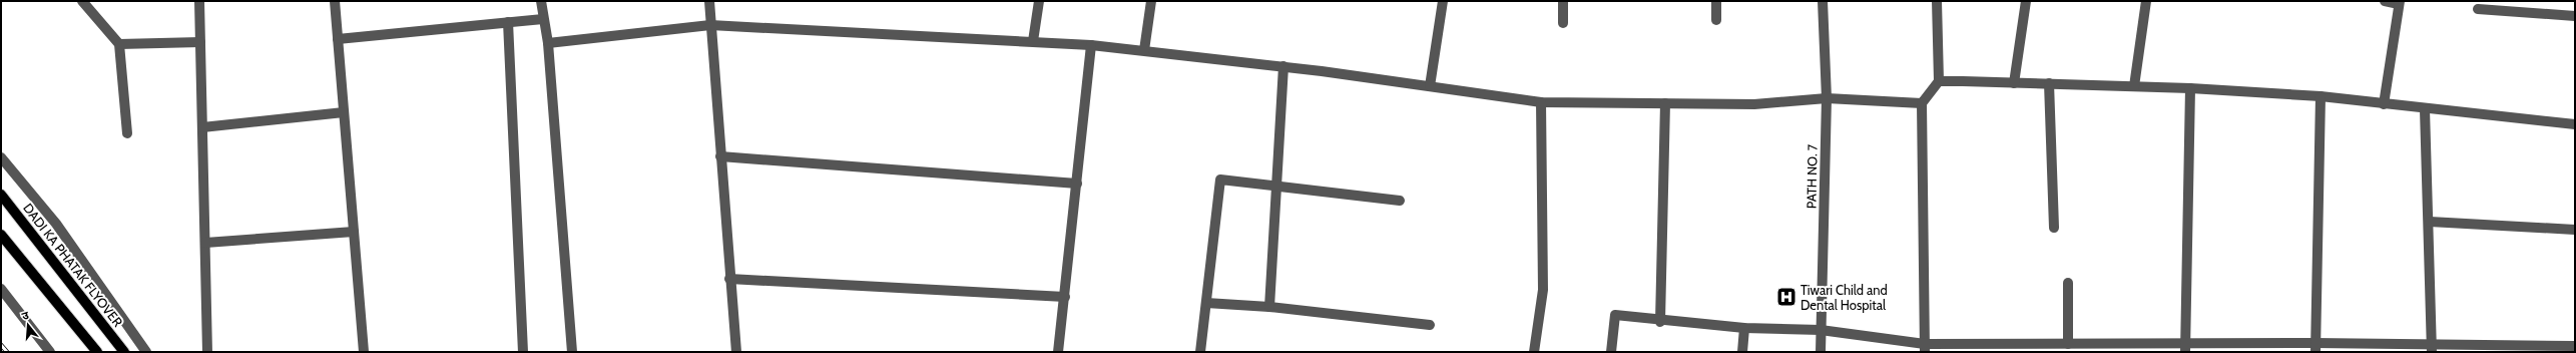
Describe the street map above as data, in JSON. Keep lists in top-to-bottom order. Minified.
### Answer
{"streets":{"main road":["DADI KA PHATAK FLYOVER"],"street":["PATH NO. 7"]},"places":{"hospital":["Tiwari Child and Dental Hospital"]},"north":"top"}
